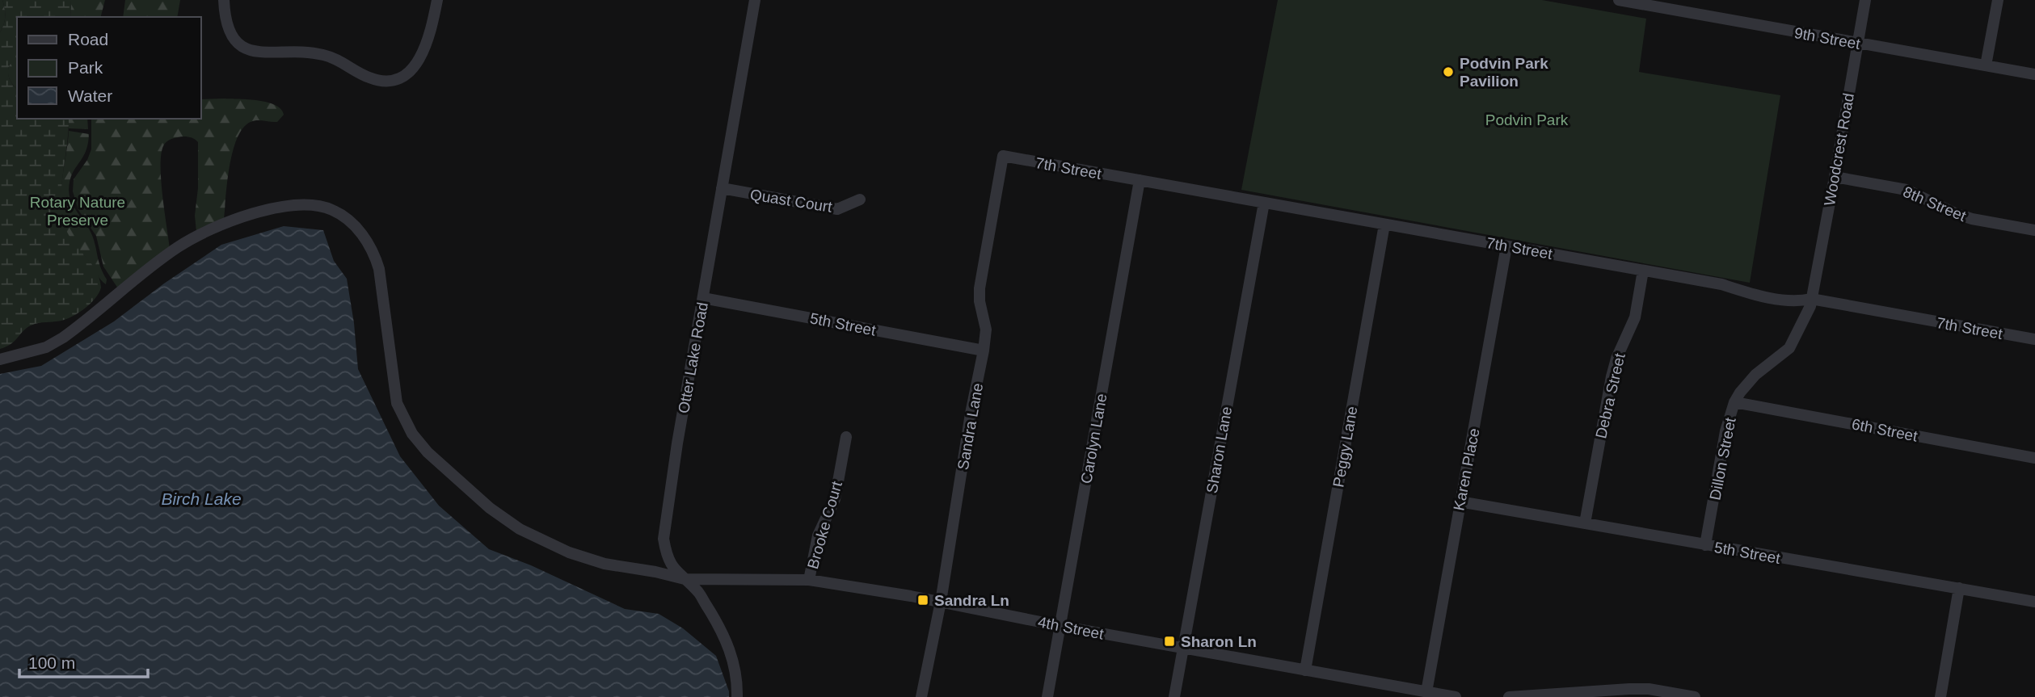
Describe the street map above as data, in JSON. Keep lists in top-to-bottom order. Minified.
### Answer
{"streets":{"street":["9th Street","Woodcrest Road","7th Street","Quast Court","8th Street","5th Street","Otter Lake Road","Debra Street","Sandra Lane","6th Street","Carolyn Lane","Peggy Lane","Sharon Lane","Dillon Street","Karen Place","Brooke Court","4th Street"]},"crossings":[["9th Street","Woodcrest Road"],["Woodcrest Road","7th Street"],["Woodcrest Road","8th Street"],["Woodcrest Road","Dillon Street"],["7th Street","Debra Street"],["7th Street","Sandra Lane"],["7th Street","Carolyn Lane"],["7th Street","Peggy Lane"],["7th Street","Sharon Lane"],["7th Street","Dillon Street"],["7th Street","Karen Place"],["Quast Court","Otter Lake Road"],["5th Street","Otter Lake Road"],["5th Street","Debra Street"],["5th Street","Sandra Lane"],["5th Street","Dillon Street"],["5th Street","Karen Place"],["Otter Lake Road","4th Street"],["Sandra Lane","4th Street"],["6th Street","Dillon Street"],["Carolyn Lane","4th Street"],["Peggy Lane","4th Street"],["Sharon Lane","4th Street"],["Karen Place","4th Street"],["Brooke Court","4th Street"]],"water":["Birch Lake"],"parks":["Podvin Park","Rotary Nature Preserve"],"places":{"other":["Podvin Park Pavilion"],"transit":["Sandra Ln","Sharon Ln"]},"legend":["Road","Park","Water"],"scale_bar":"100 m"}
